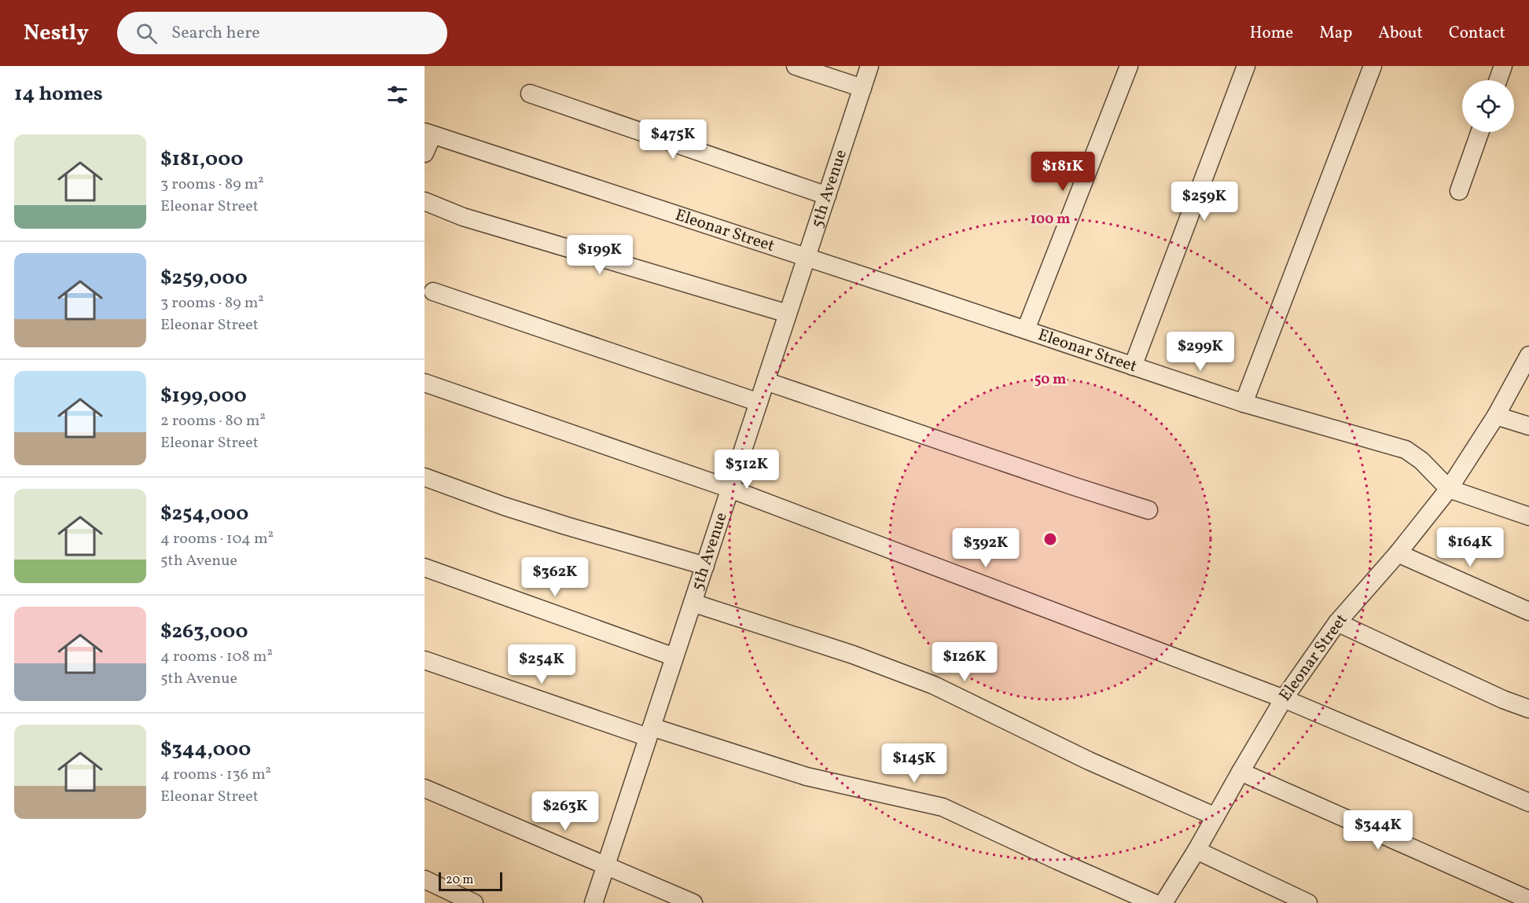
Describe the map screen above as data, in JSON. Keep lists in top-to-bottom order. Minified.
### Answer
{"streets":{"street":["5th Avenue","Eleonar Street"]},"crossings":[["5th Avenue","Eleonar Street"]],"scale_bar":"20 m","page":{"header":"Nestly","search":"Search here","nav":["Home","Map","About","Contact"],"heading":"14 homes","price":["$475K","$181K","$259K","$199K","$299K","$312K","$164K","$392K","$362K","$126K","$254K","$145K","$263K","$344K"],"list":[{"name":"$181,000","note":"3 rooms · 89 m² · Eleonar Street"},{"name":"$259,000","note":"3 rooms · 89 m² · Eleonar Street"},{"name":"$199,000","note":"2 rooms · 80 m² · Eleonar Street"},{"name":"$254,000","note":"4 rooms · 104 m² · 5th Avenue"},{"name":"$263,000","note":"4 rooms · 108 m² · 5th Avenue"},{"name":"$344,000","note":"4 rooms · 136 m² · Eleonar Street"}],"scale":"20 m"},"rings":["100 m","50 m"]}
